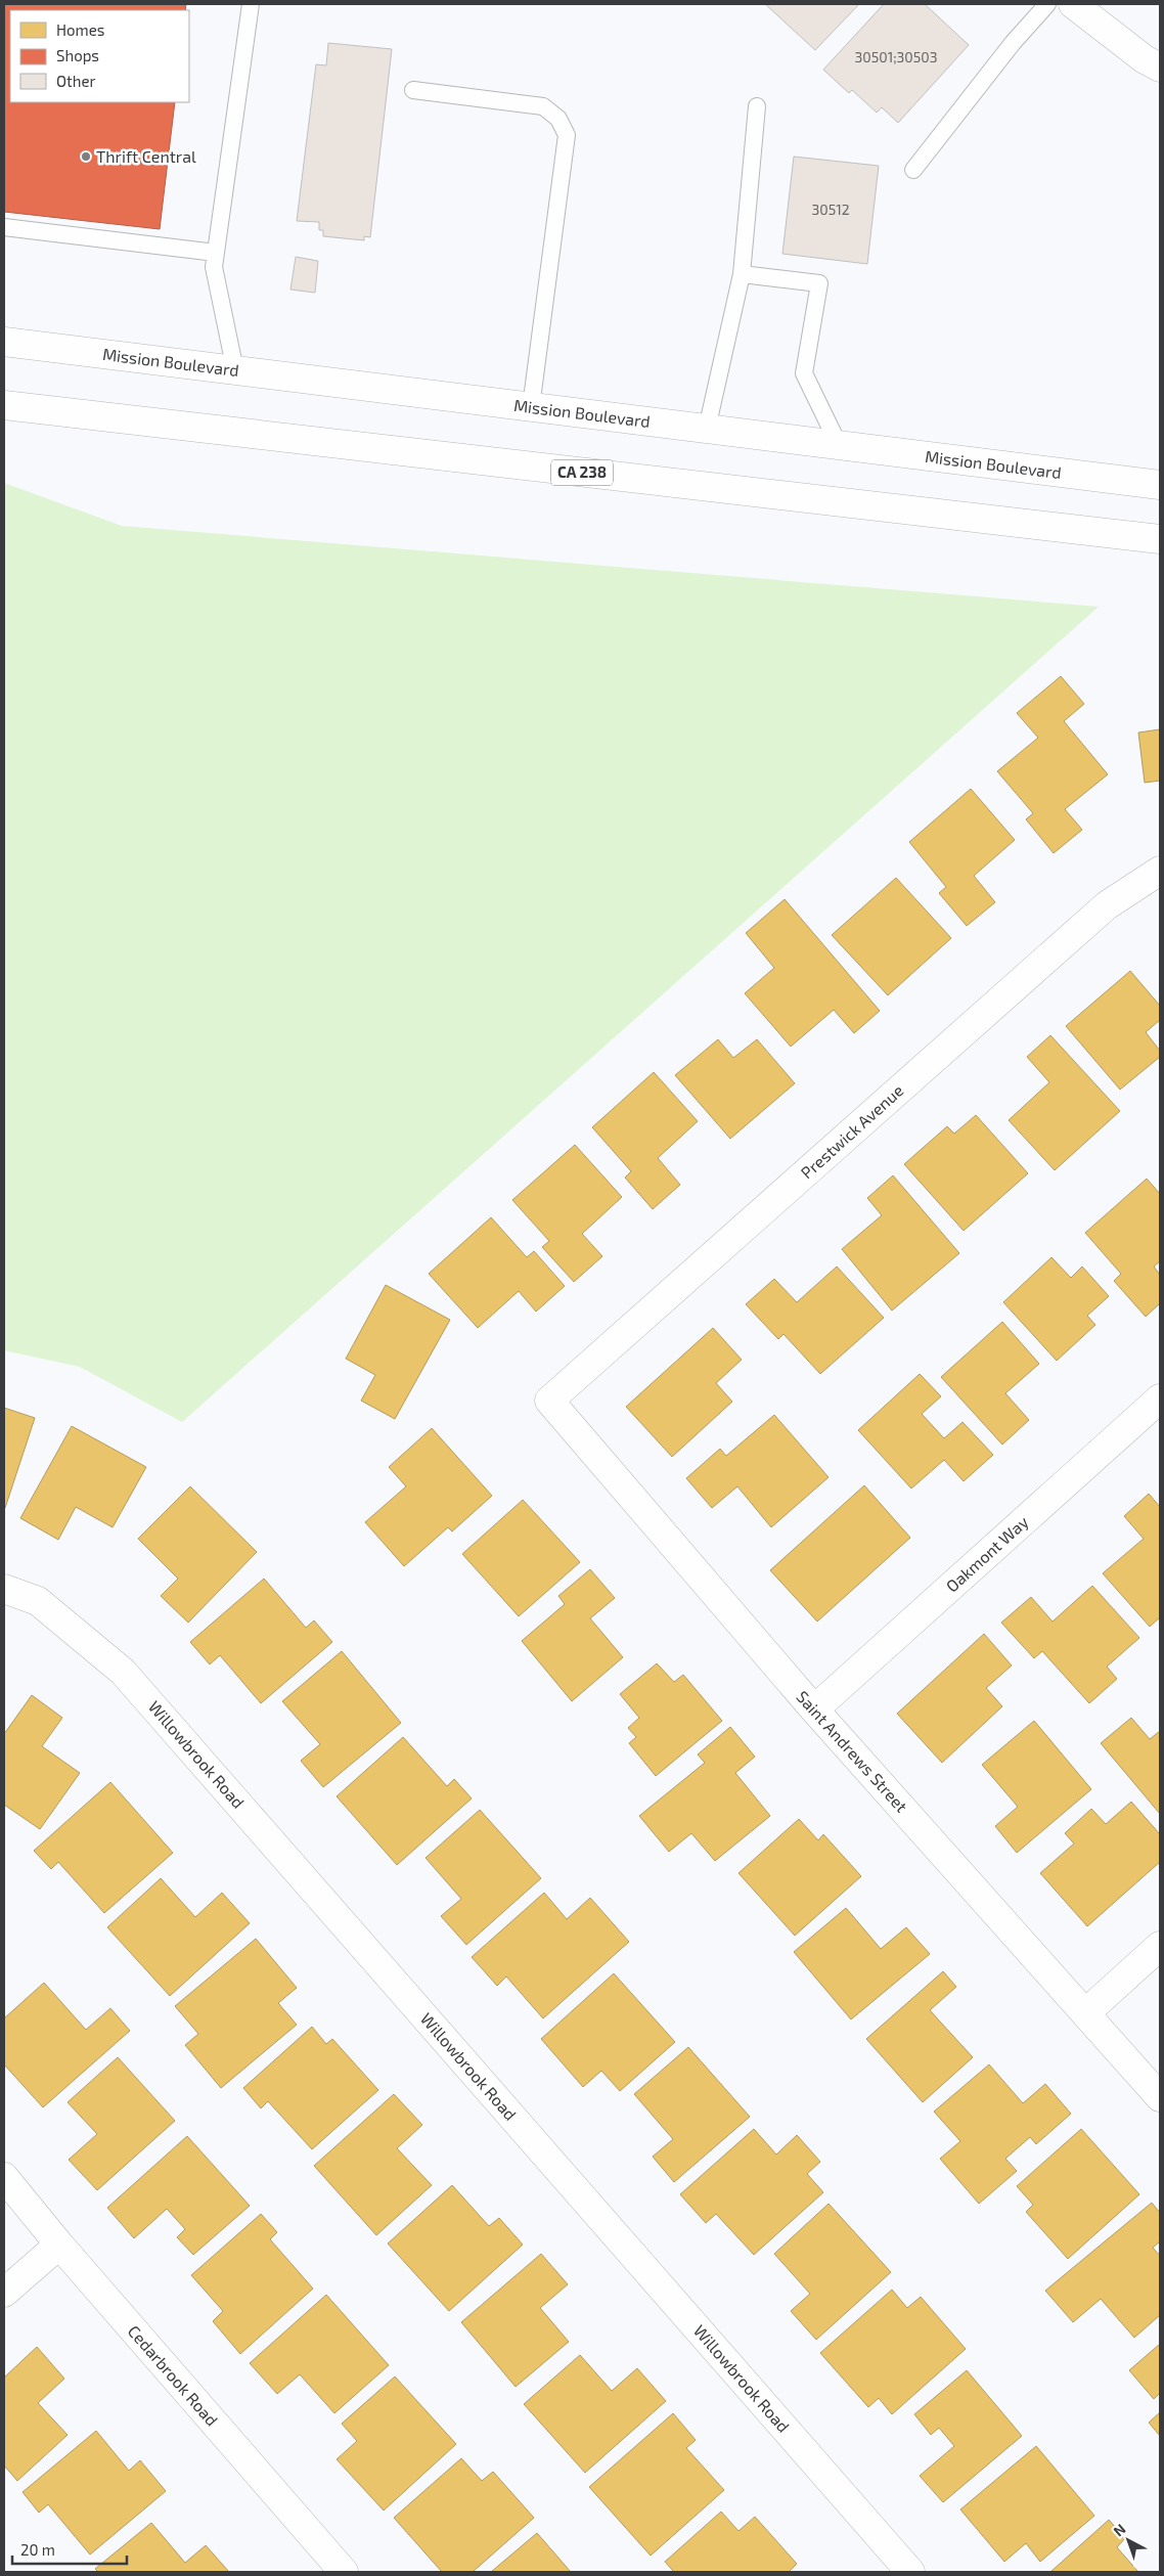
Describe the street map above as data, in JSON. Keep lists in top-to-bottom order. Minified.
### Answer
{"streets":{"street":["Mission Boulevard","CA 238","Prestwick Avenue","Oakmont Way","Saint Andrews Street","Willowbrook Road","Cedarbrook Road"]},"crossings":[["Prestwick Avenue","Saint Andrews Street"],["Oakmont Way","Saint Andrews Street"]],"places":["Thrift Central"],"house_numbers":["30501;30503","30512"],"legend":["Homes","Shops","Other"],"scale_bar":"20 m","north":"top left"}
